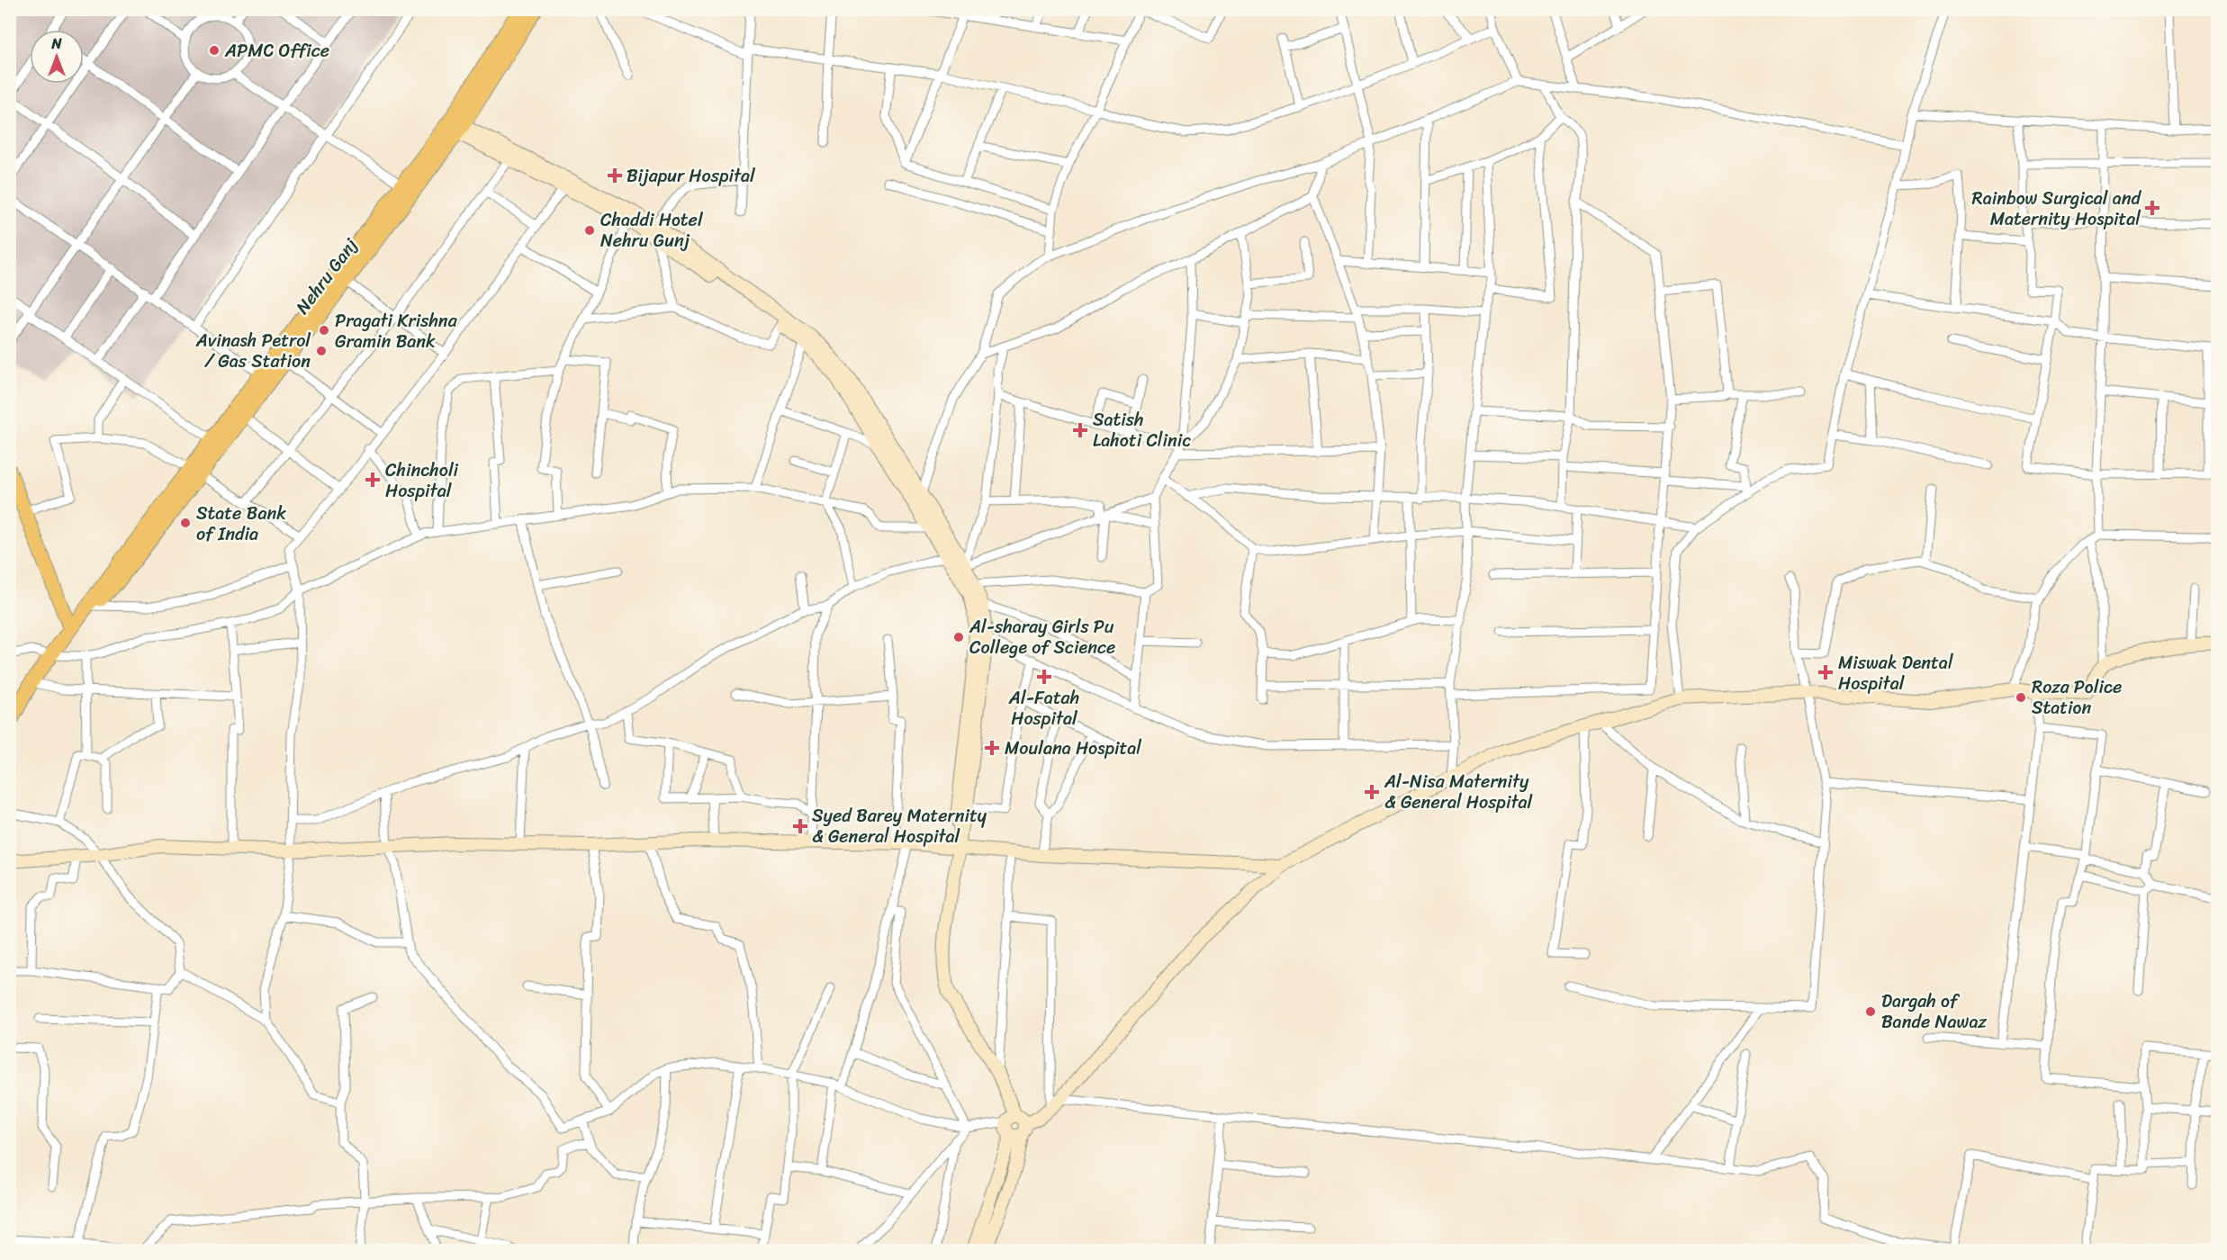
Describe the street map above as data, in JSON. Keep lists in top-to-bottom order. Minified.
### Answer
{"streets":{"main road":["Nehru Ganj"]},"places":{"other":["APMC Office","Chaddi Hotel Nehru Gunj","Pragati Krishna Gramin Bank","Avinash Petrol / Gas Station","State Bank of India","Al-sharay Girls Pu College of Science","Roza Police Station","Dargah of Bande Nawaz"],"health":["Bijapur Hospital","Rainbow Surgical and Maternity Hospital","Satish Lahoti Clinic","Chincholi Hospital","Miswak Dental Hospital","Al-Fatah Hospital","Moulana Hospital","Al-Nisa Maternity & General Hospital","Syed Barey Maternity & General Hospital"]},"north":"top"}
